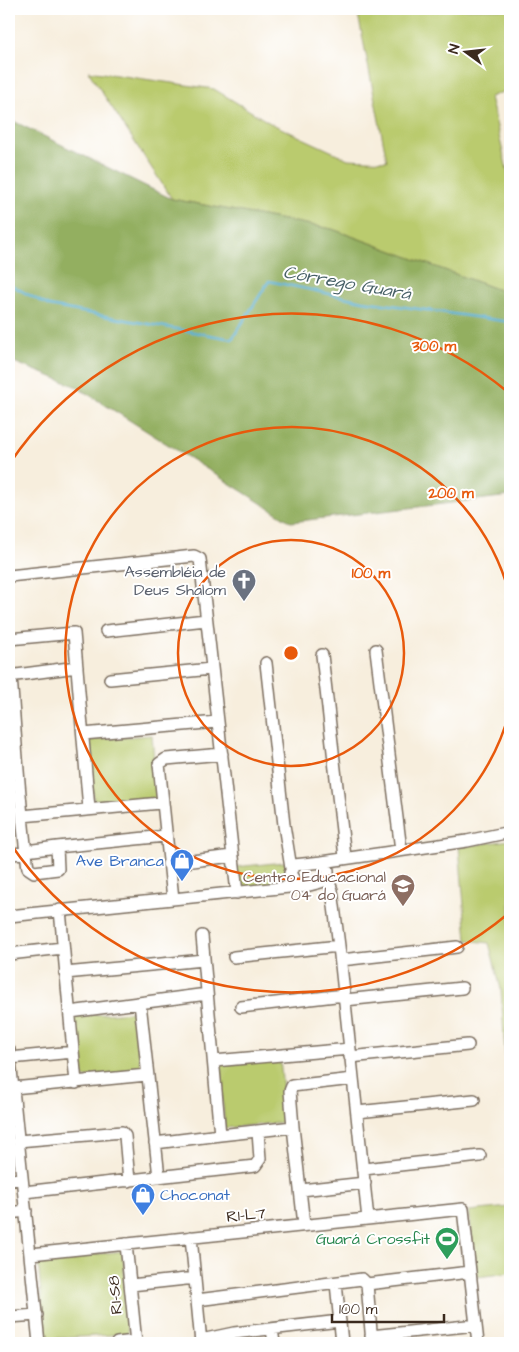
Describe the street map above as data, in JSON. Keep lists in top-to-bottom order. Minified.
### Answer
{"streets":{"street":["R1-L7","R1-S8"]},"crossings":[["R1-L7","R1-S8"]],"water":["Córrego Guará"],"places":{"church":["Assembléia de Deus Shalom"],"shop":["Ave Branca","Choconat"],"school or university":["Centro Educacional 04 do Guará"],"sports":["Guará Crossfit"]},"scale_bar":"100 m","north":"left","rings":["300 m","200 m","100 m"]}
